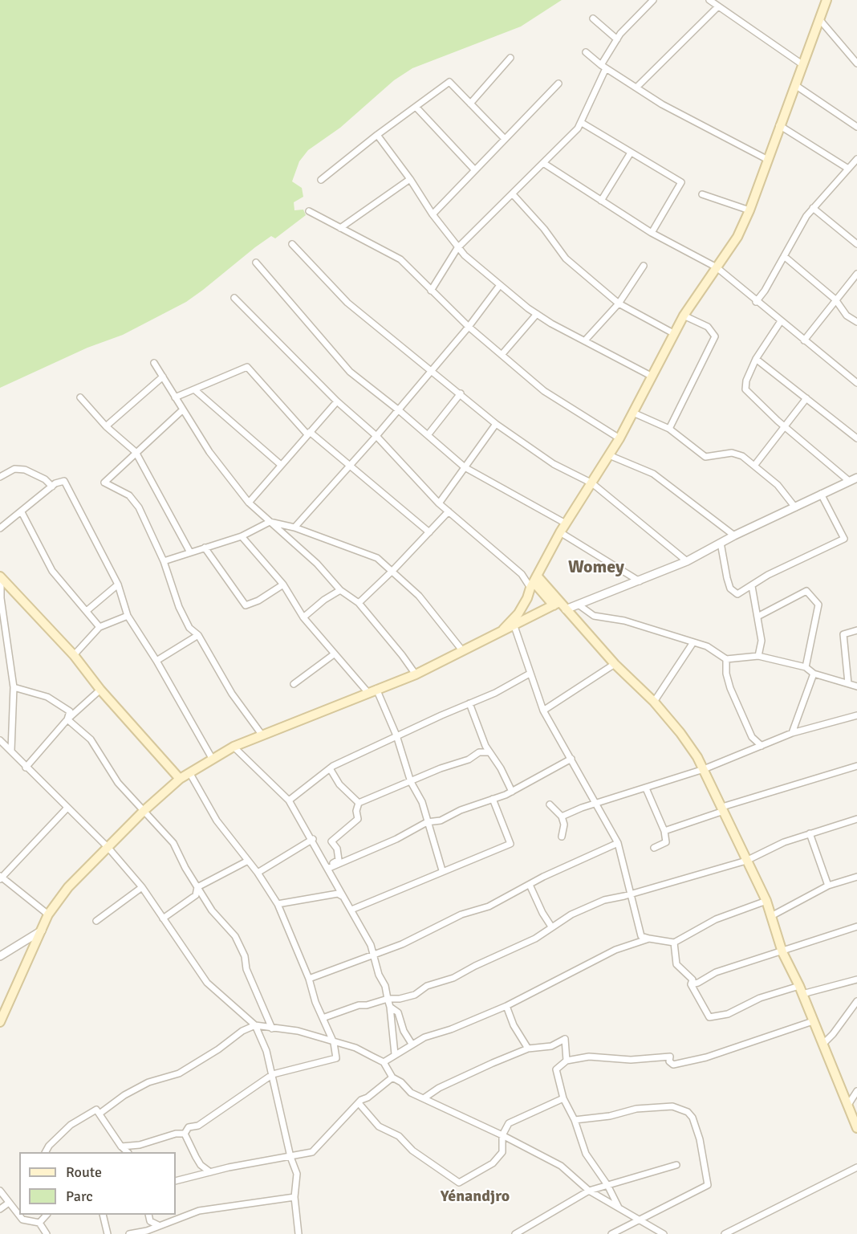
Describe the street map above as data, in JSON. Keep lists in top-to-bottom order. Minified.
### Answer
{"districts":["Womey","Yénandjro"],"legend":["Route","Parc"]}
